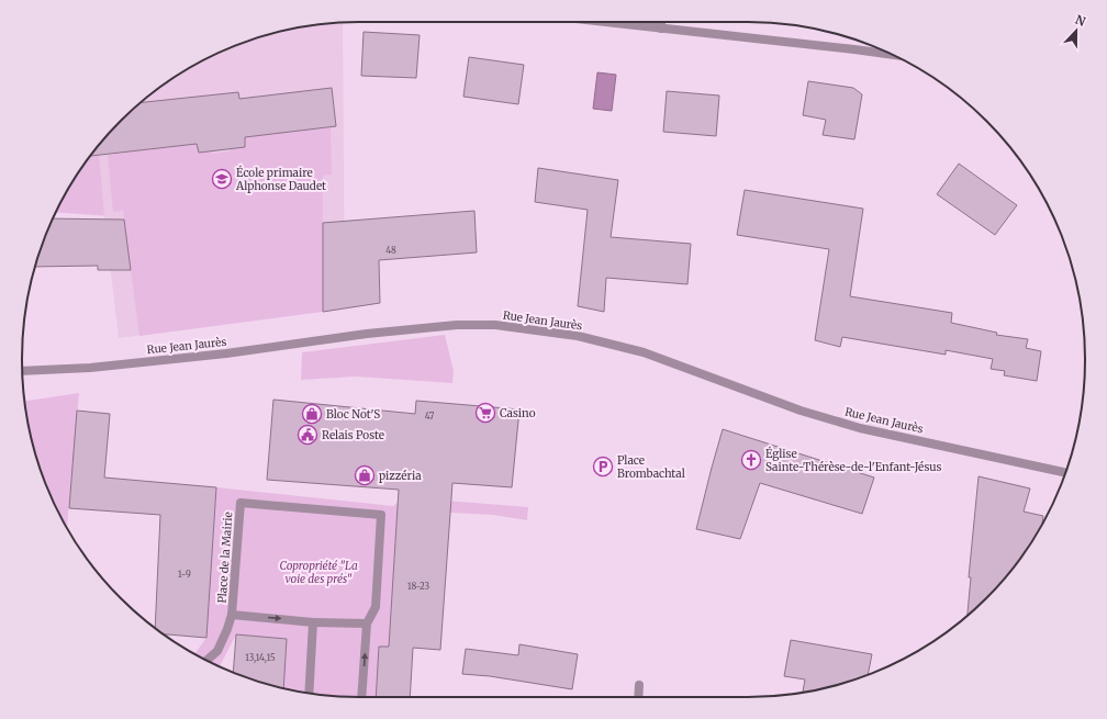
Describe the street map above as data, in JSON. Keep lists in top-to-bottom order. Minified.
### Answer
{"streets":{"street":["Rue Jean Jaurès","Place de la Mairie"]},"parks":["Copropriété \"La voie des prés\""],"places":{"school or university":["École primaire Alphonse Daudet"],"supermarket":["Casino"],"shop":["Bloc Not'S","pizzéria"],"public building":["Relais Poste"],"church":["Église Sainte-Thérèse-de-l'Enfant-Jésus"],"parking":["Place Brombachtal"]},"house_numbers":["48","47","1-9","18-23","13,14,15"],"north":"top"}
